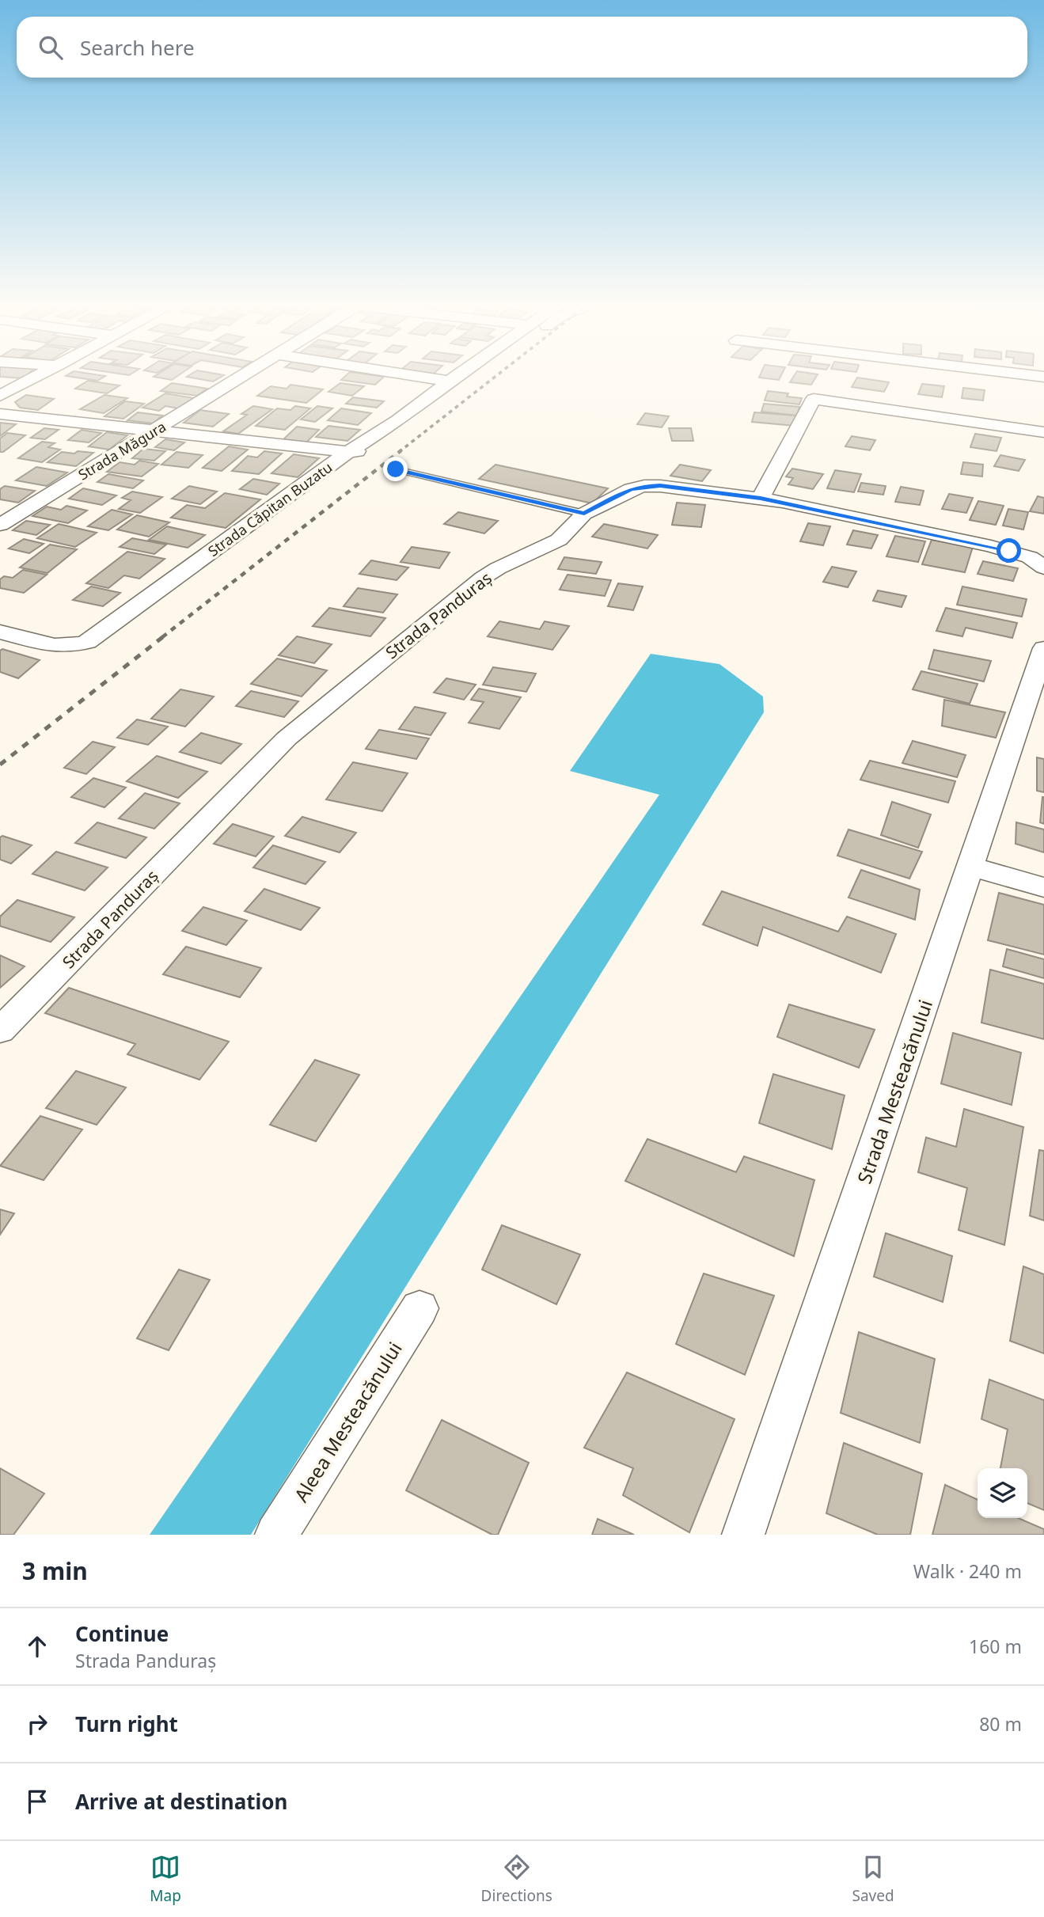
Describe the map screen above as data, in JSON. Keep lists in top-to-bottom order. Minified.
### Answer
{"streets":{"street":["Strada Măgura","Strada Căpitan Buzatu","Strada Panduraș","Strada Mesteacănului","Aleea Mesteacănului"]},"page":{"search":"Search here","heading":["3 min","Walk · 240 m"],"list":[["Continue","Strada Panduraș","160 m"],["Turn right","80 m"],"Arrive at destination"],"nav":["Map","Directions","Saved"]}}
